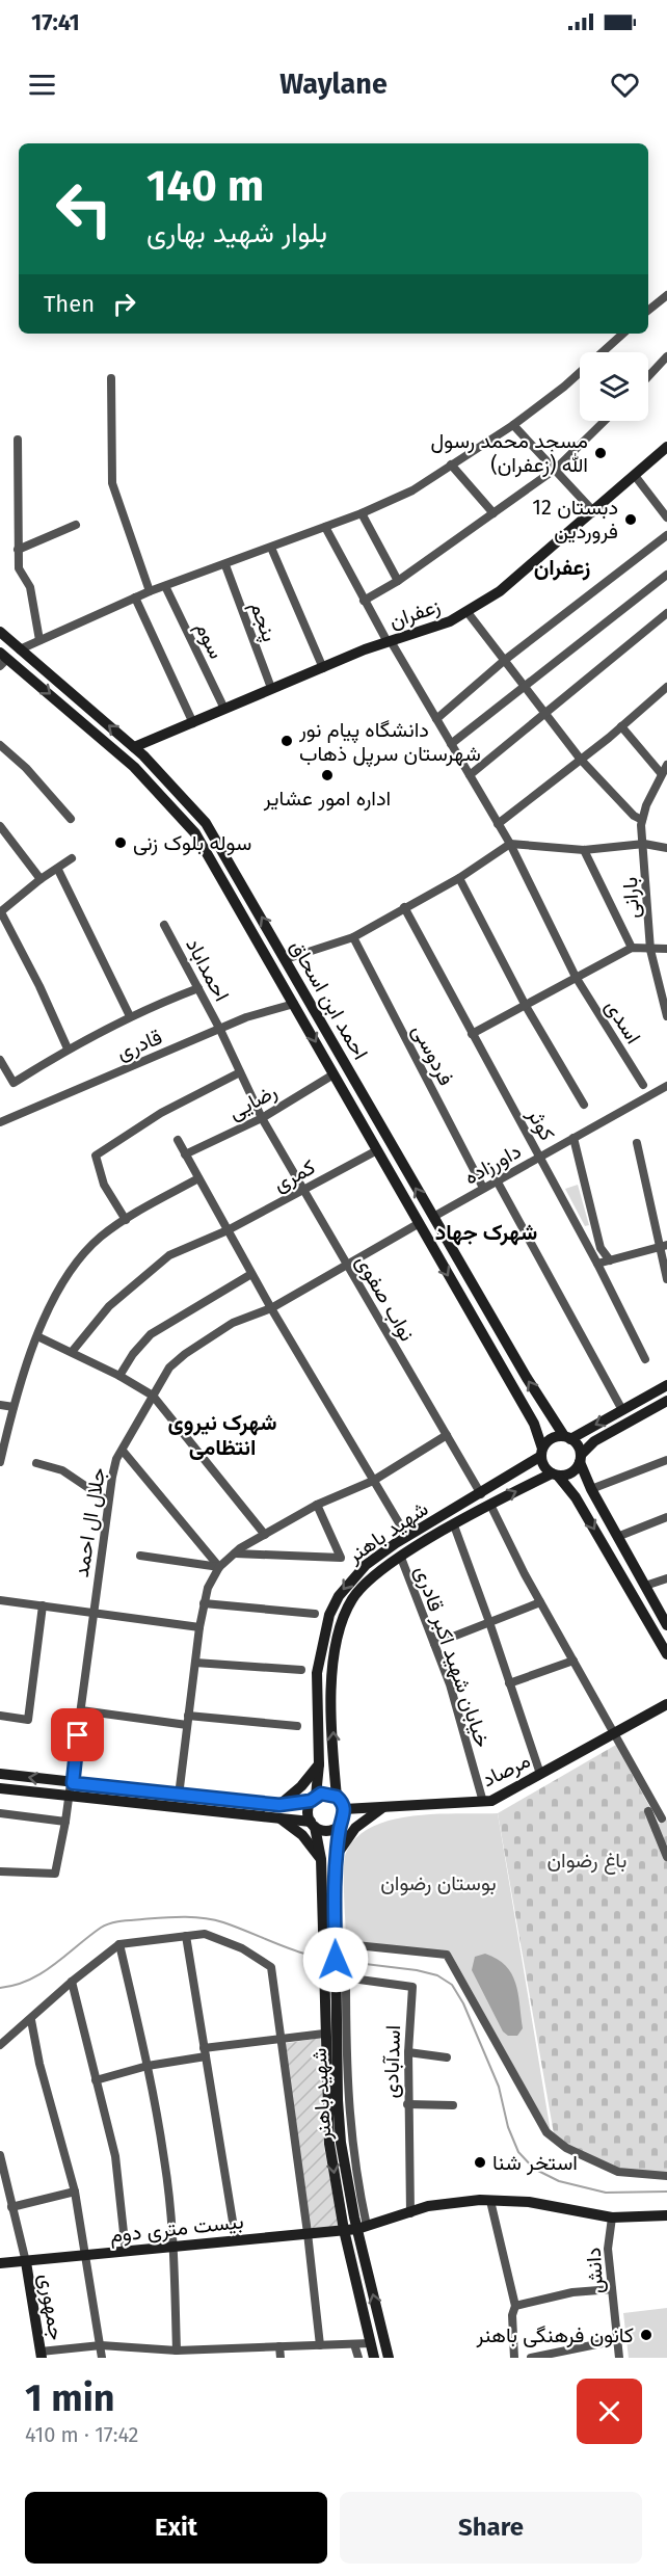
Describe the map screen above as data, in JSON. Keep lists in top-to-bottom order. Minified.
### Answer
{"streets":{"main road":["زعفران","احمد ابن اسحاق","شهید باهنر","مرصاد","بیست متری دوم","جمهوری"],"street":["پنجم","سوم","بارانی","احمداباد","اسدی","قادری","فردوسی","رضایی","کوثر","داورزاده","کمری","نواب صفوی","جلال ال احمد","خیابان شهید اکبر قادری","اسدآبادی","دانش"]},"crossings":[["زعفران","پنجم"],["زعفران","سوم"],["زعفران","احمد ابن اسحاق"],["زعفران","اسدی"],["احمداباد","قادری"],["احمداباد","نواب صفوی"],["احمد ابن اسحاق","قادری"],["احمد ابن اسحاق","رضایی"],["احمد ابن اسحاق","داورزاده"],["احمد ابن اسحاق","کمری"],["احمد ابن اسحاق","جلال ال احمد"],["احمد ابن اسحاق","شهید باهنر"],["فردوسی","داورزاده"],["رضایی","نواب صفوی"],["کوثر","داورزاده"],["کمری","نواب صفوی"],["نواب صفوی","جلال ال احمد"],["نواب صفوی","شهید باهنر"],["شهید باهنر","خیابان شهید اکبر قادری"],["شهید باهنر","مرصاد"],["شهید باهنر","اسدآبادی"],["شهید باهنر","بیست متری دوم"],["خیابان شهید اکبر قادری","مرصاد"],["اسدآبادی","بیست متری دوم"],["بیست متری دوم","دانش"],["بیست متری دوم","جمهوری"]],"districts":["زعفران","شهرک جهاد","شهرک نیروی انتظامی"],"parks":["باغ رضوان","بوستان رضوان"],"places":["مسجد محمد رسول الله (زعفران)","دبستان 12 فروردین","دانشگاه پیام نور شهرستان سرپل ذهاب","اداره امور عشایر","سوله بلوک زنی","استخر شنا","کانون فرهنگی باهنر"],"page":{"status":"17:41","header":"Waylane","turn":["140 m","بلوار شهید بهاری"],"then":"Then","heading":["1 min","410 m · 17:42"],"buttons":["Exit","Share"]}}
